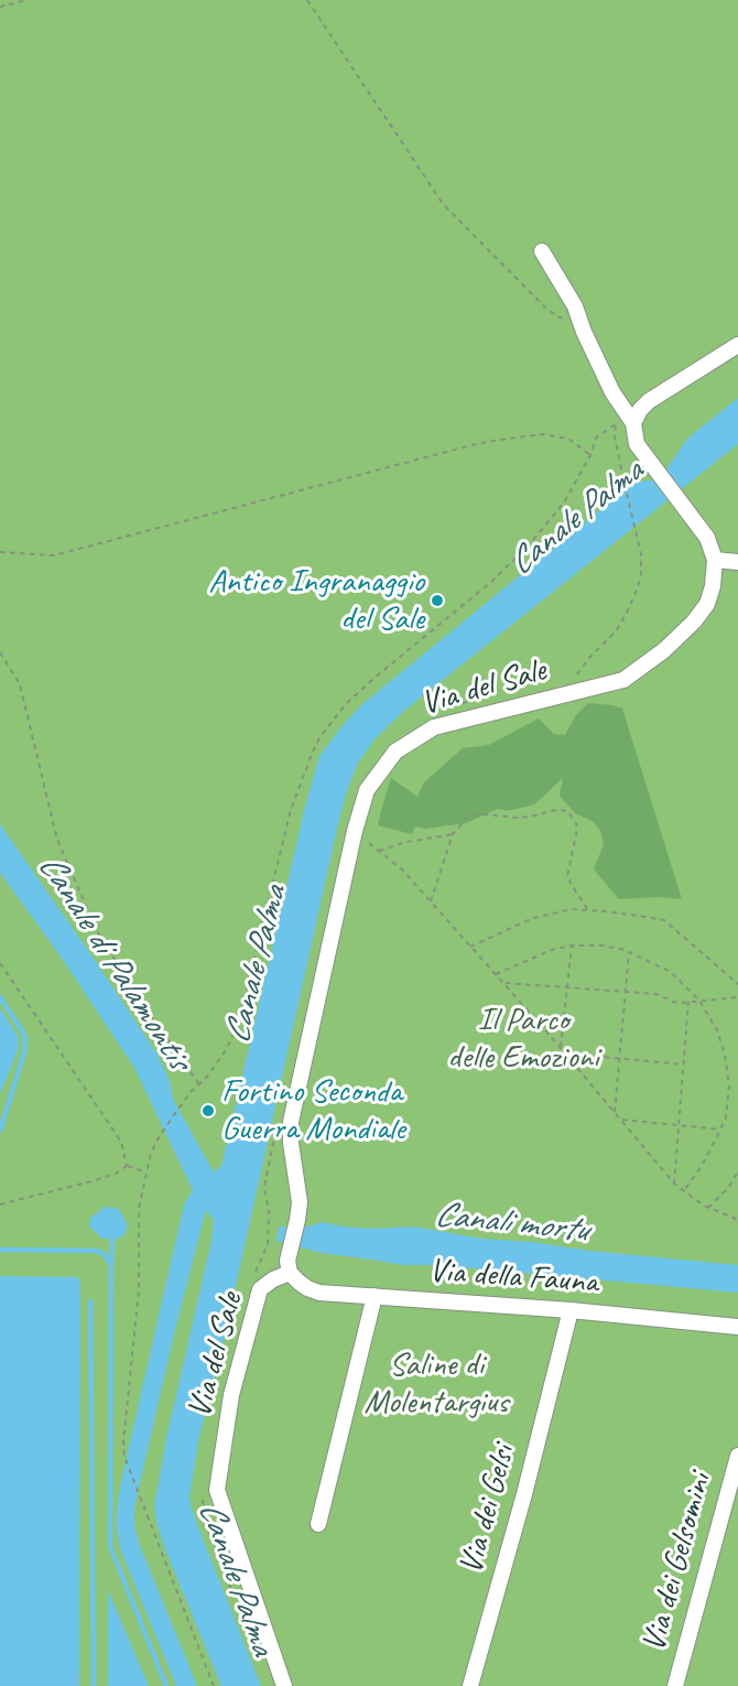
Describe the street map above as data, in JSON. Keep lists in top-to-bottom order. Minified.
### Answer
{"streets":{"street":["Via del Sale","Via della Fauna","Via dei Gelsi","Via dei Gelsomini"]},"crossings":[["Via del Sale","Via della Fauna"],["Via della Fauna","Via dei Gelsi"]],"water":["Canale Palma","Canale di Palamontis","Canali mortu"],"parks":["Il Parco delle Emozioni","Saline di Molentargius"],"places":["Antico Ingranaggio del Sale","Fortino Seconda Guerra Mondiale"]}
